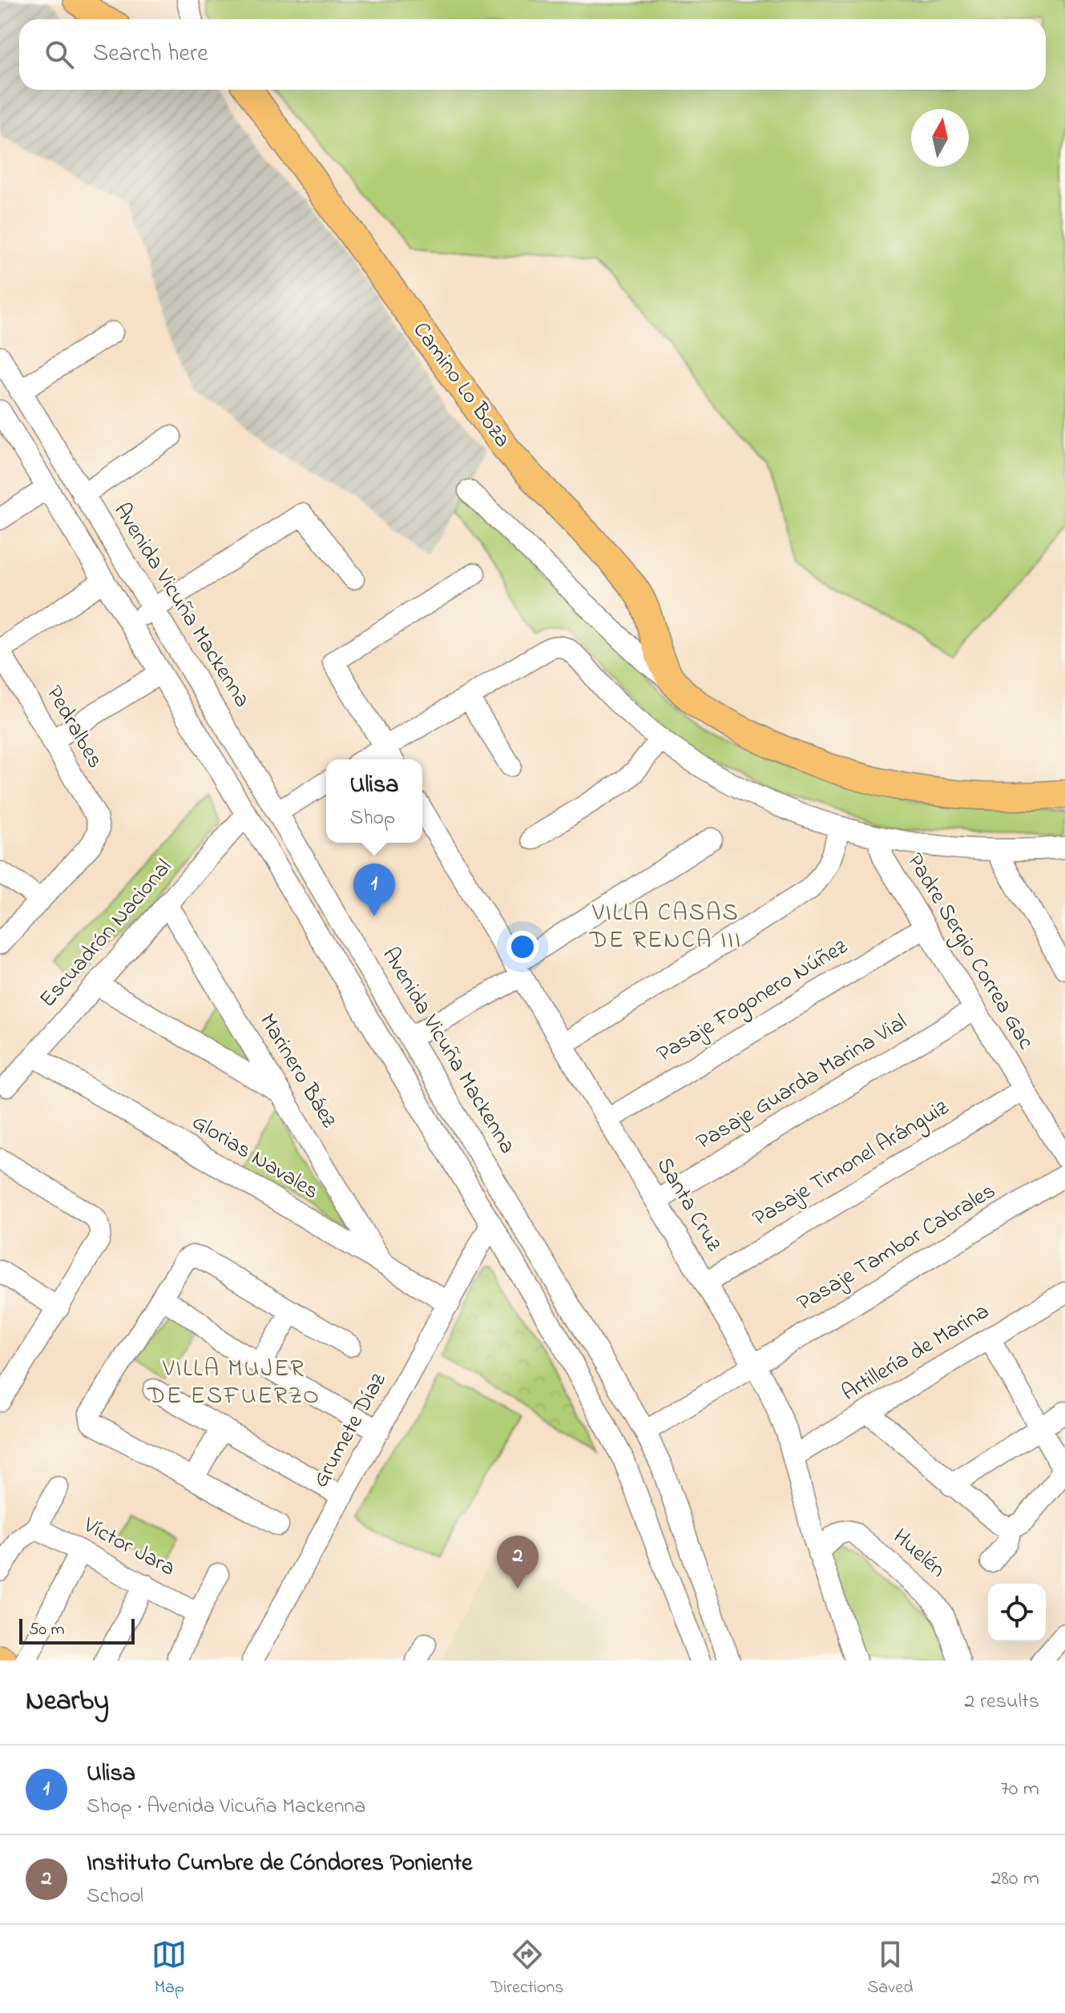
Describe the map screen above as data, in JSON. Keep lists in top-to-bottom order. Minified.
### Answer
{"streets":{"main road":["Camino Lo Boza"],"street":["Avenida Vicuña Mackenna","Pedralbes","Escuadrón Nacional","Padre Sergio Correa Gac","Pasaje Fogonero Núñez","Marinero Báez","Pasaje Guarda Marina Vial","Glorias Navales","Pasaje Timonel Aránguiz","Santa Cruz","Pasaje Tambor Cabrales","Artillería de Marina","Grumete Díaz","Víctor Jara","Huelén"]},"crossings":[["Avenida Vicuña Mackenna","Pasaje Tambor Cabrales"],["Escuadrón Nacional","Marinero Báez"],["Escuadrón Nacional","Glorias Navales"],["Padre Sergio Correa Gac","Pasaje Fogonero Núñez"],["Padre Sergio Correa Gac","Pasaje Guarda Marina Vial"],["Padre Sergio Correa Gac","Pasaje Timonel Aránguiz"],["Pasaje Fogonero Núñez","Santa Cruz"],["Marinero Báez","Glorias Navales"],["Pasaje Guarda Marina Vial","Santa Cruz"],["Glorias Navales","Grumete Díaz"],["Pasaje Timonel Aránguiz","Santa Cruz"],["Santa Cruz","Pasaje Tambor Cabrales"],["Santa Cruz","Artillería de Marina"],["Santa Cruz","Huelén"]],"districts":["VILLA CASAS DE RENCA III","VILLA MUJER DE ESFUERZO"],"scale_bar":"50 m","north":"top","page":{"search":"Search here","popup":["Ulisa","Shop"],"pins":["1","2"],"scale":"50 m","heading":["Nearby","2 results"],"list":[{"mark":"1","name":"Ulisa","note":"Shop · Avenida Vicuña Mackenna","value":"70 m"},{"mark":"2","name":"Instituto Cumbre de Cóndores Poniente","note":"School","value":"280 m"}],"nav":["Map","Directions","Saved"]}}
